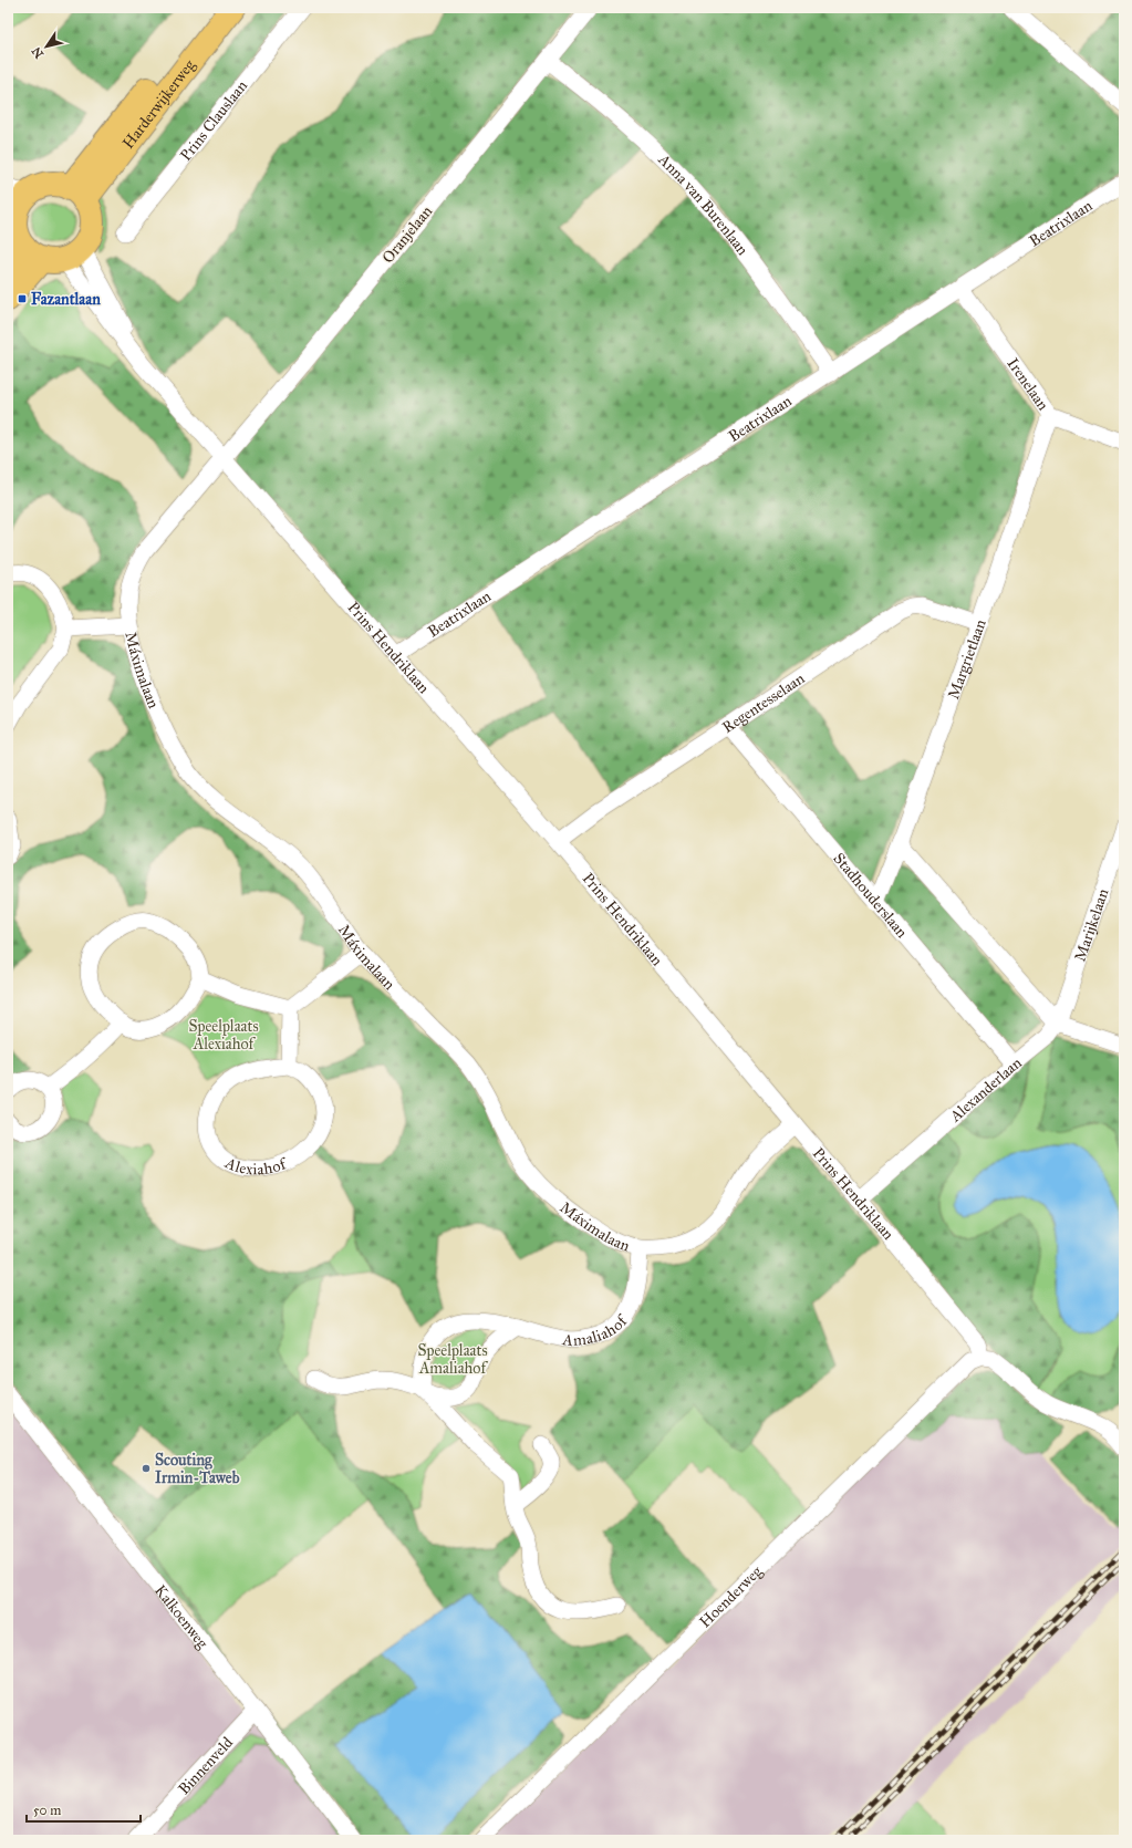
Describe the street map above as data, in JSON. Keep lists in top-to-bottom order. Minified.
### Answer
{"streets":{"main road":["Harderwijkerweg"],"street":["Prins Clauslaan","Anna van Burenlaan","Beatrixlaan","Oranjelaan","Irenelaan","Prins Hendriklaan","Margrietlaan","Máximalaan","Regentesselaan","Stadhouderslaan","Marijkelaan","Alexanderlaan","Alexiahof","Amaliahof","Hoenderweg","Kalkoenweg","Binnenveld"]},"crossings":[["Harderwijkerweg","Prins Hendriklaan"],["Anna van Burenlaan","Beatrixlaan"],["Anna van Burenlaan","Oranjelaan"],["Beatrixlaan","Irenelaan"],["Beatrixlaan","Prins Hendriklaan"],["Oranjelaan","Prins Hendriklaan"],["Oranjelaan","Máximalaan"],["Irenelaan","Margrietlaan"],["Prins Hendriklaan","Máximalaan"],["Prins Hendriklaan","Regentesselaan"],["Prins Hendriklaan","Alexanderlaan"],["Prins Hendriklaan","Hoenderweg"],["Margrietlaan","Regentesselaan"],["Margrietlaan","Stadhouderslaan"],["Máximalaan","Amaliahof"],["Regentesselaan","Stadhouderslaan"],["Stadhouderslaan","Alexanderlaan"],["Marijkelaan","Alexanderlaan"],["Kalkoenweg","Binnenveld"]],"parks":["Speelplaats Alexiahof","Speelplaats Amaliahof"],"places":{"transit":["Fazantlaan"],"other":["Scouting Irmin-Taweb"]},"scale_bar":"50 m","north":"bottom left"}
